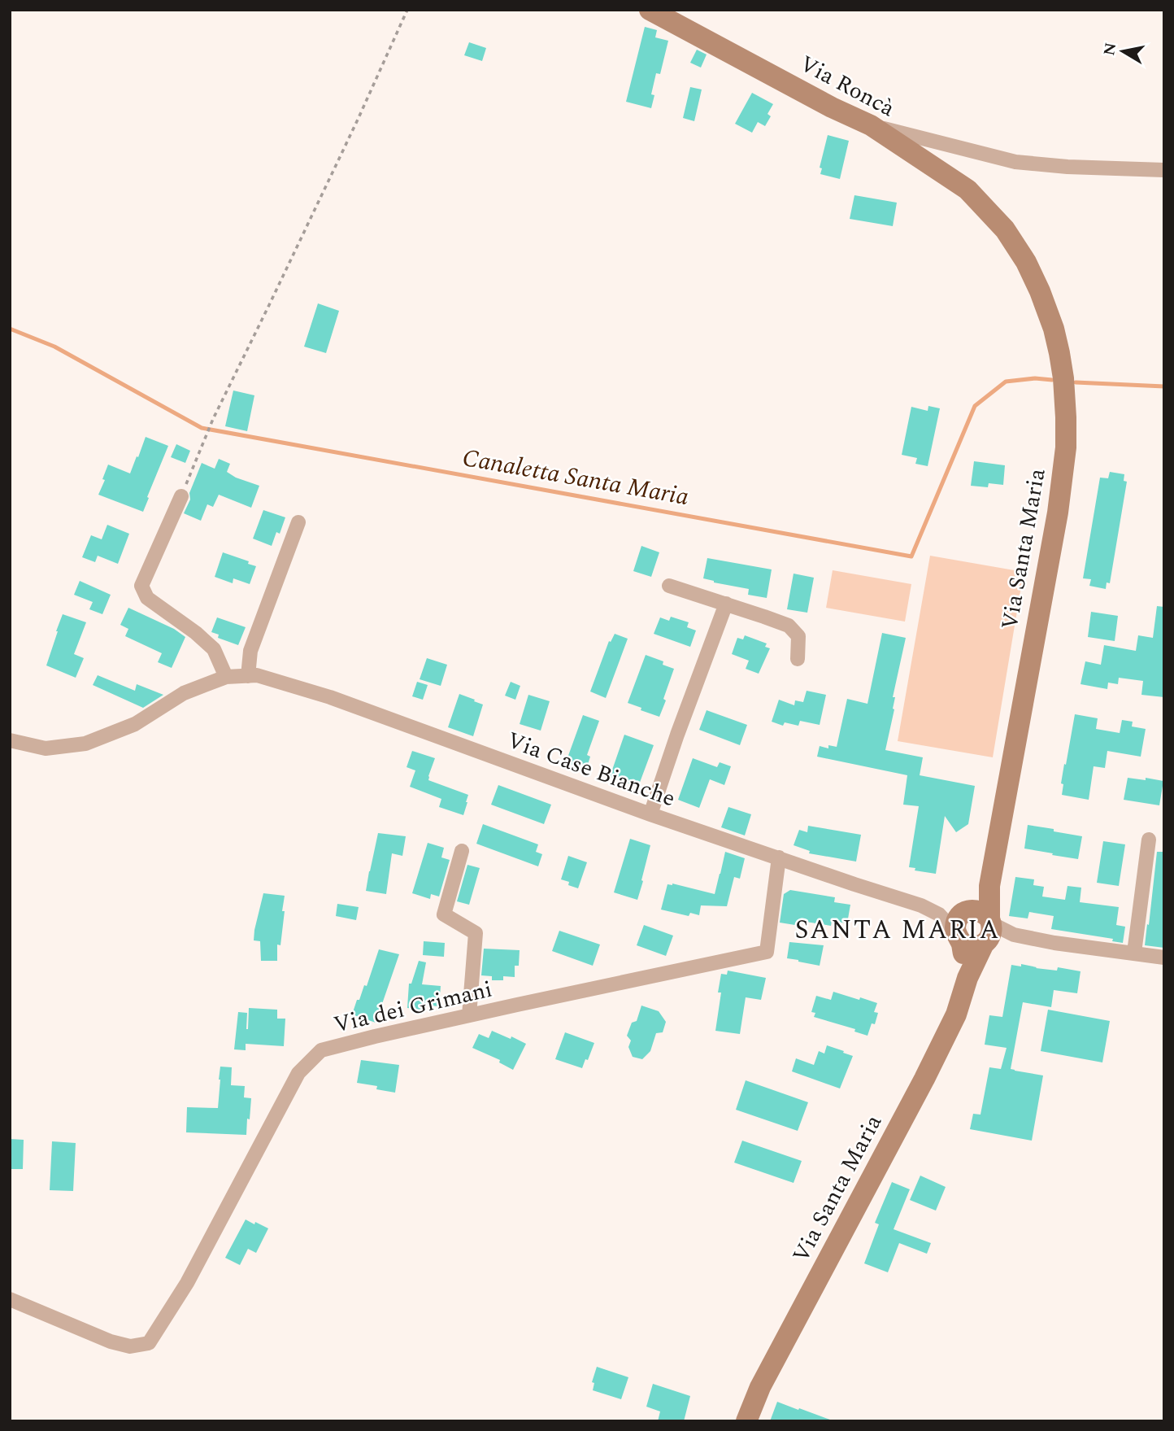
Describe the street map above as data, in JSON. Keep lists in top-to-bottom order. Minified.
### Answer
{"streets":{"main road":["Via Roncà","Via Santa Maria"],"street":["Via Case Bianche","Via dei Grimani"]},"crossings":[["Via Roncà","Via Santa Maria"],["Via Santa Maria","Via Case Bianche"],["Via Case Bianche","Via dei Grimani"]],"districts":["SANTA MARIA"],"water":["Canaletta Santa Maria"],"north":"left"}
